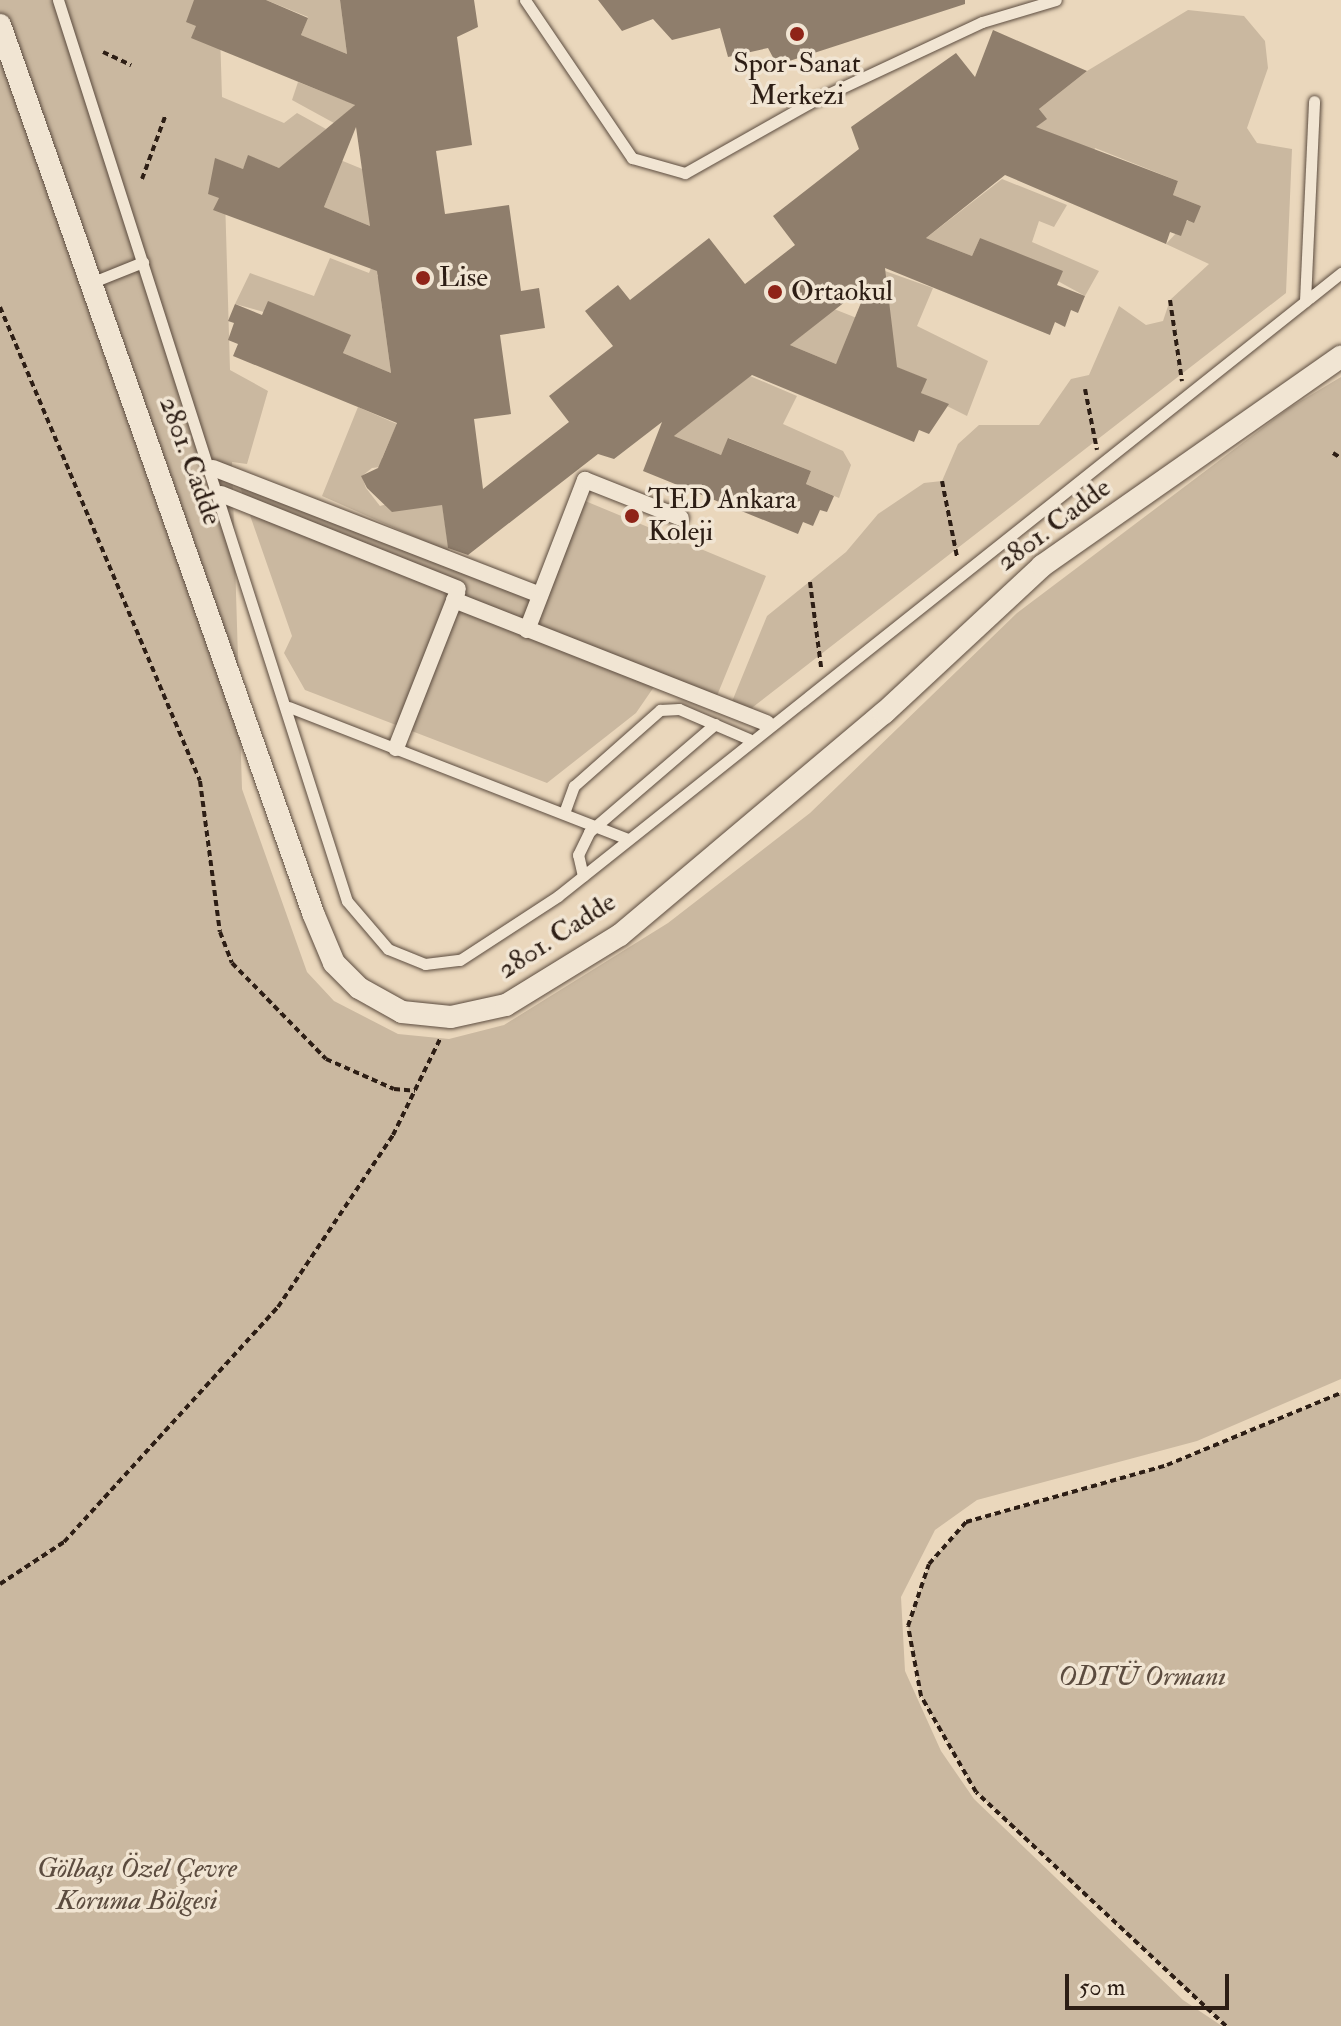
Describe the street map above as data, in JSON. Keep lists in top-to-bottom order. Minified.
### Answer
{"streets":{"street":["2801. Cadde"]},"parks":["ODTÜ Ormanı","Gölbaşı Özel Çevre Koruma Bölgesi"],"places":["Spor-Sanat Merkezi","Lise","Ortaokul","TED Ankara Koleji"],"scale_bar":"50 m"}
